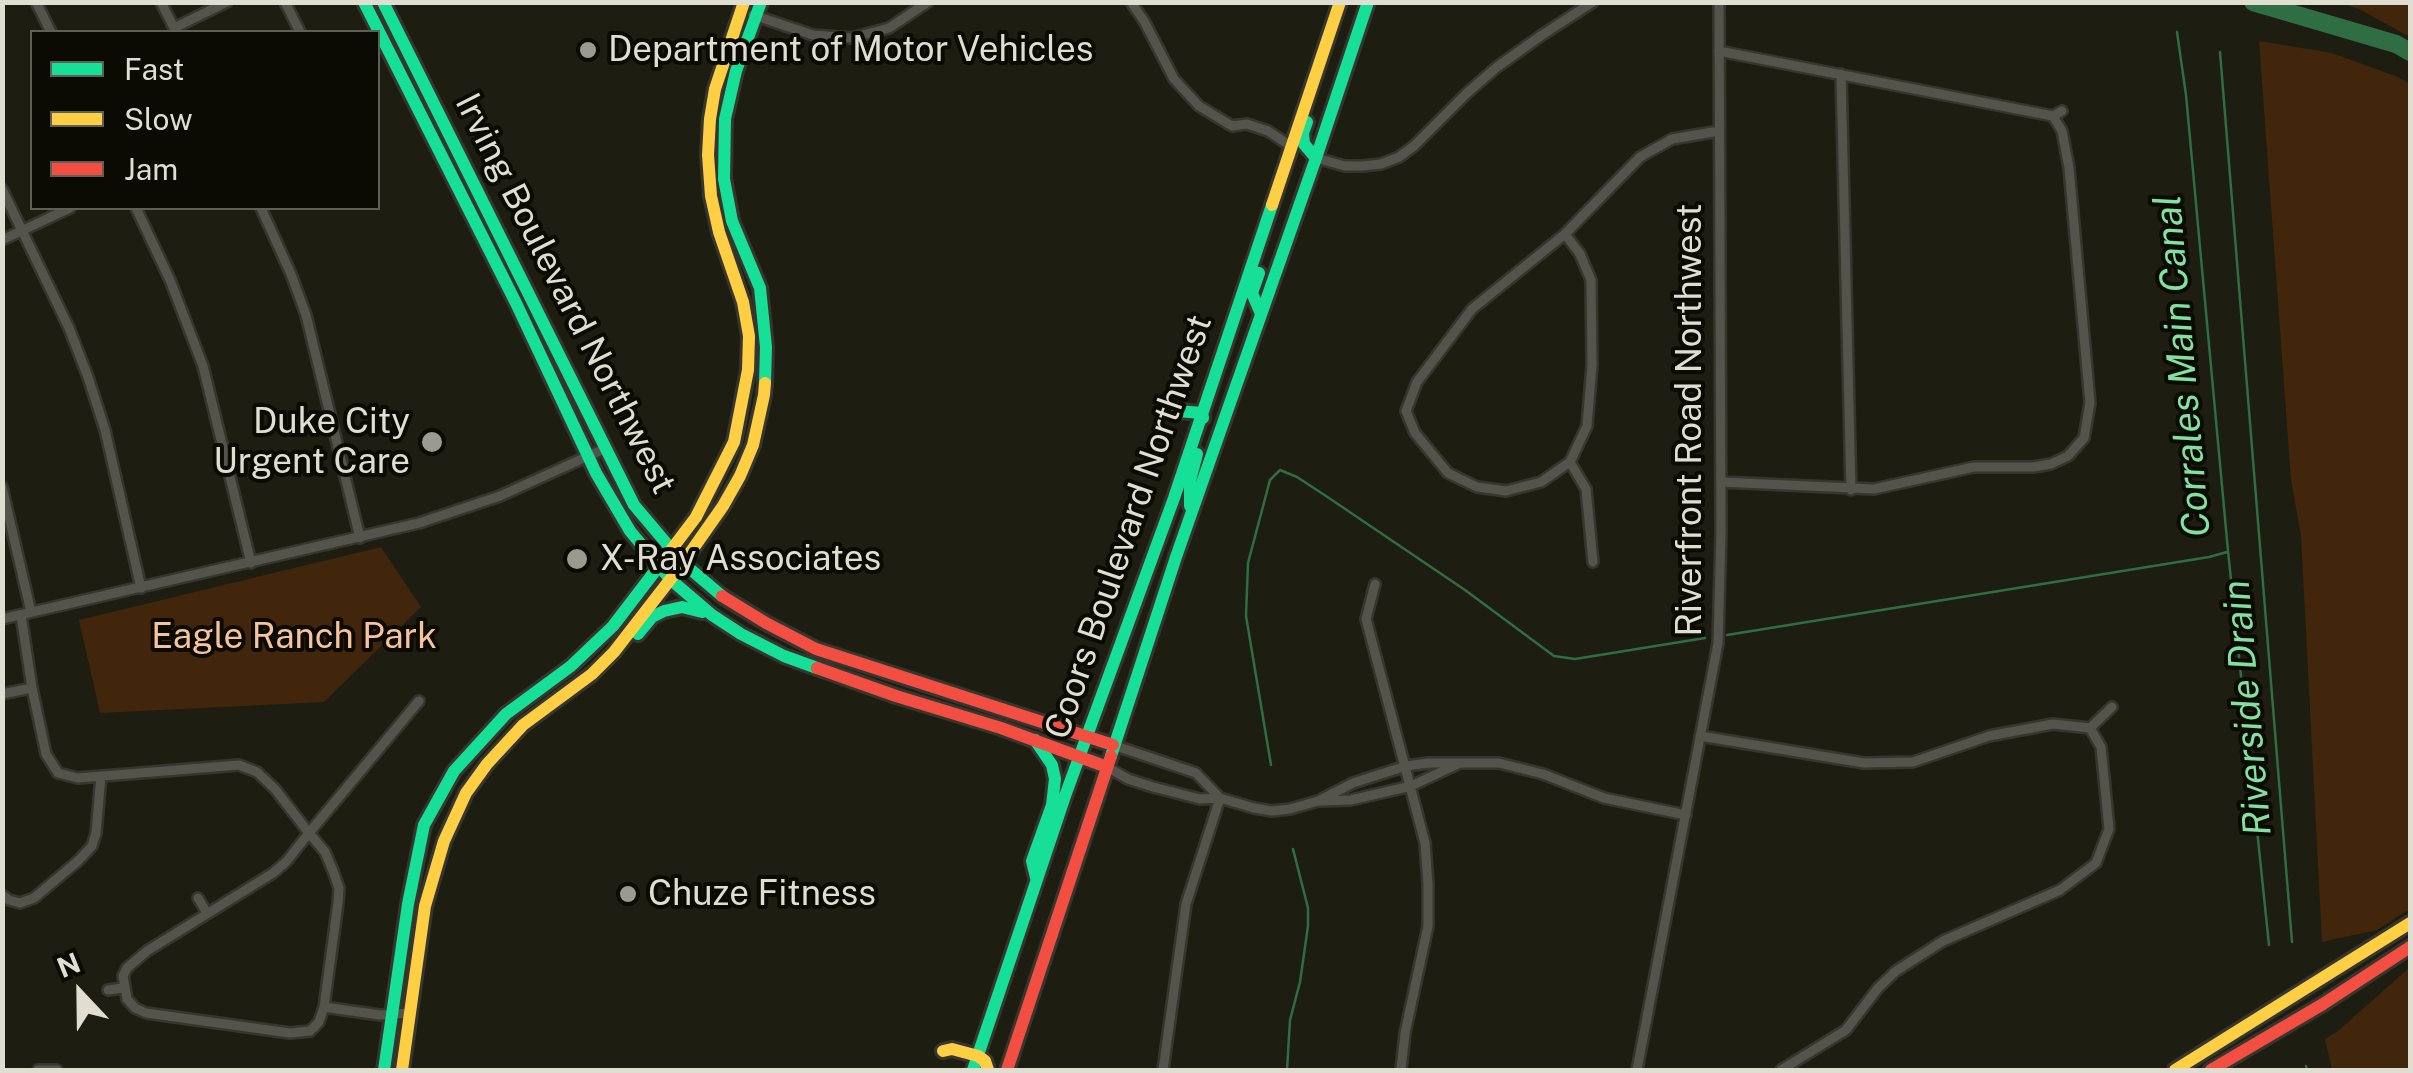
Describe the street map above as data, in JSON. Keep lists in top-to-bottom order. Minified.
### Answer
{"streets":{"main road":["Irving Boulevard Northwest","Coors Boulevard Northwest"],"street":["Riverfront Road Northwest"]},"crossings":[["Irving Boulevard Northwest","Coors Boulevard Northwest"]],"water":["Corrales Main Canal","Riverside Drain"],"parks":["Eagle Ranch Park"],"places":["Department of Motor Vehicles","Duke City Urgent Care","X-Ray Associates","Chuze Fitness"],"legend":["Fast","Slow","Jam"],"north":"top"}
